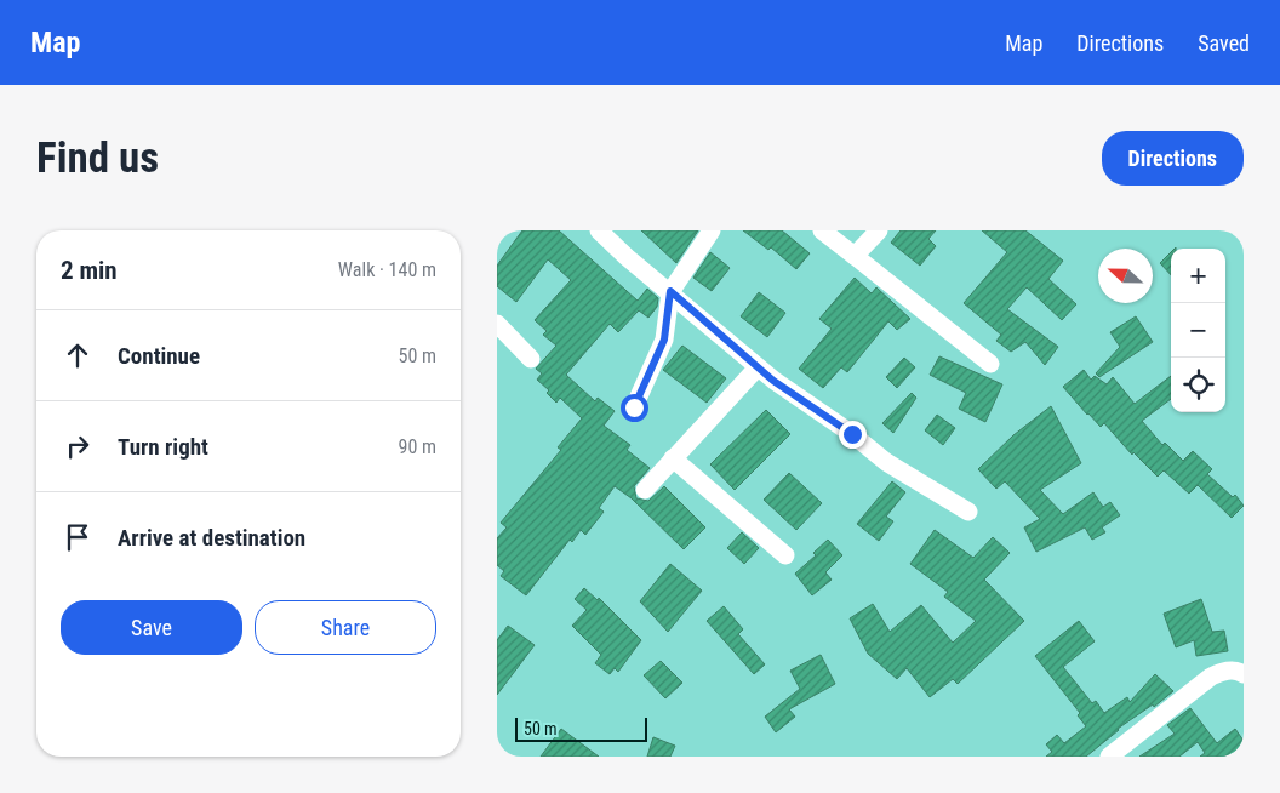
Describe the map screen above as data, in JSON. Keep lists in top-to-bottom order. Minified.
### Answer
{"scale_bar":"50 m","north":"left","page":{"header":"Map","nav":["Map","Directions","Saved"],"buttons":["Directions",["Save","Share"]],"title":"Find us","heading":["2 min","Walk · 140 m"],"map_buttons":["+","−"],"list":[["Continue","50 m"],["Turn right","90 m"],"Arrive at destination"],"scale":"50 m"}}
